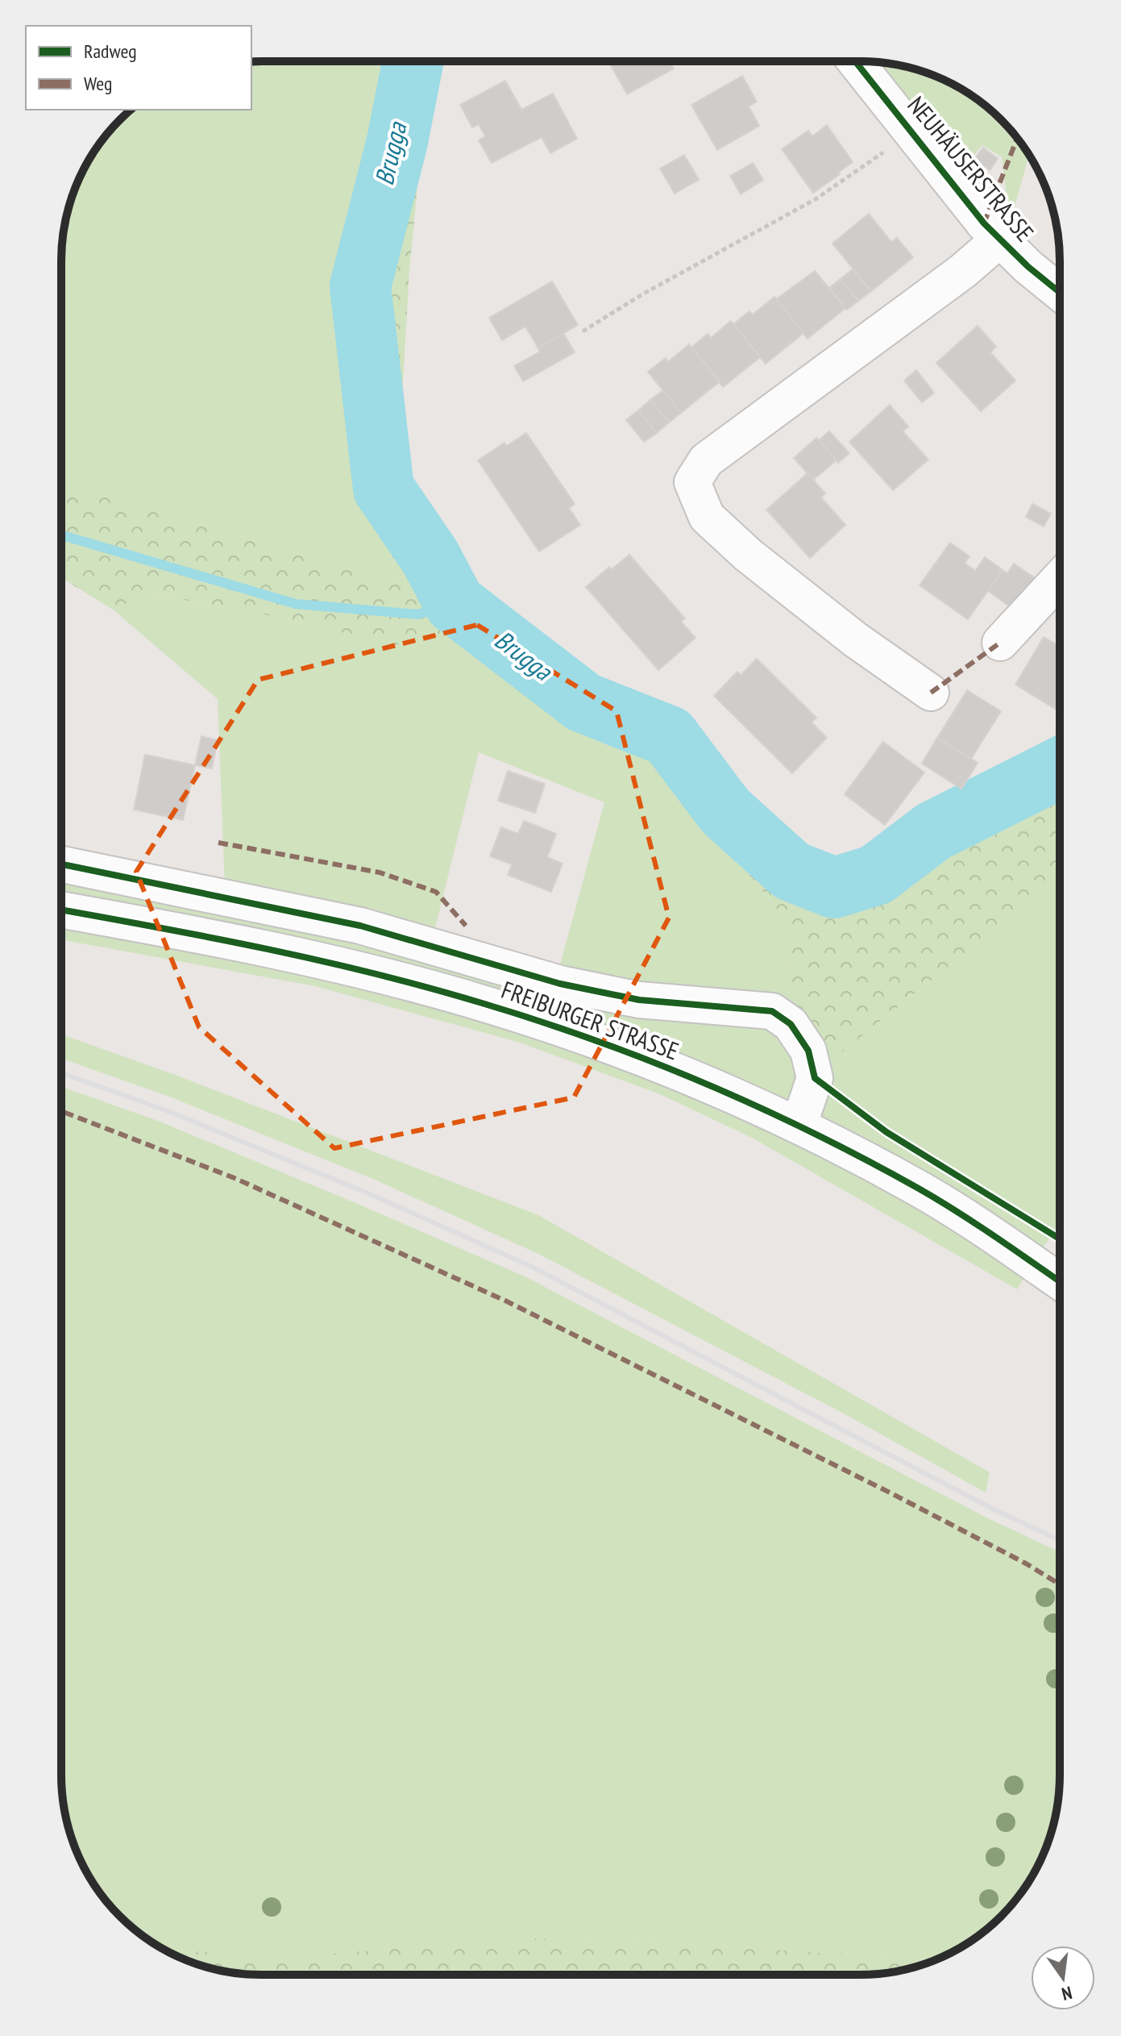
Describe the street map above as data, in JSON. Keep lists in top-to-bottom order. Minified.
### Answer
{"streets":{"street":["NEUHÄUSERSTRASSE","FREIBURGER STRASSE"]},"water":["Brugga"],"legend":["Radweg","Weg"],"north":"bottom"}
